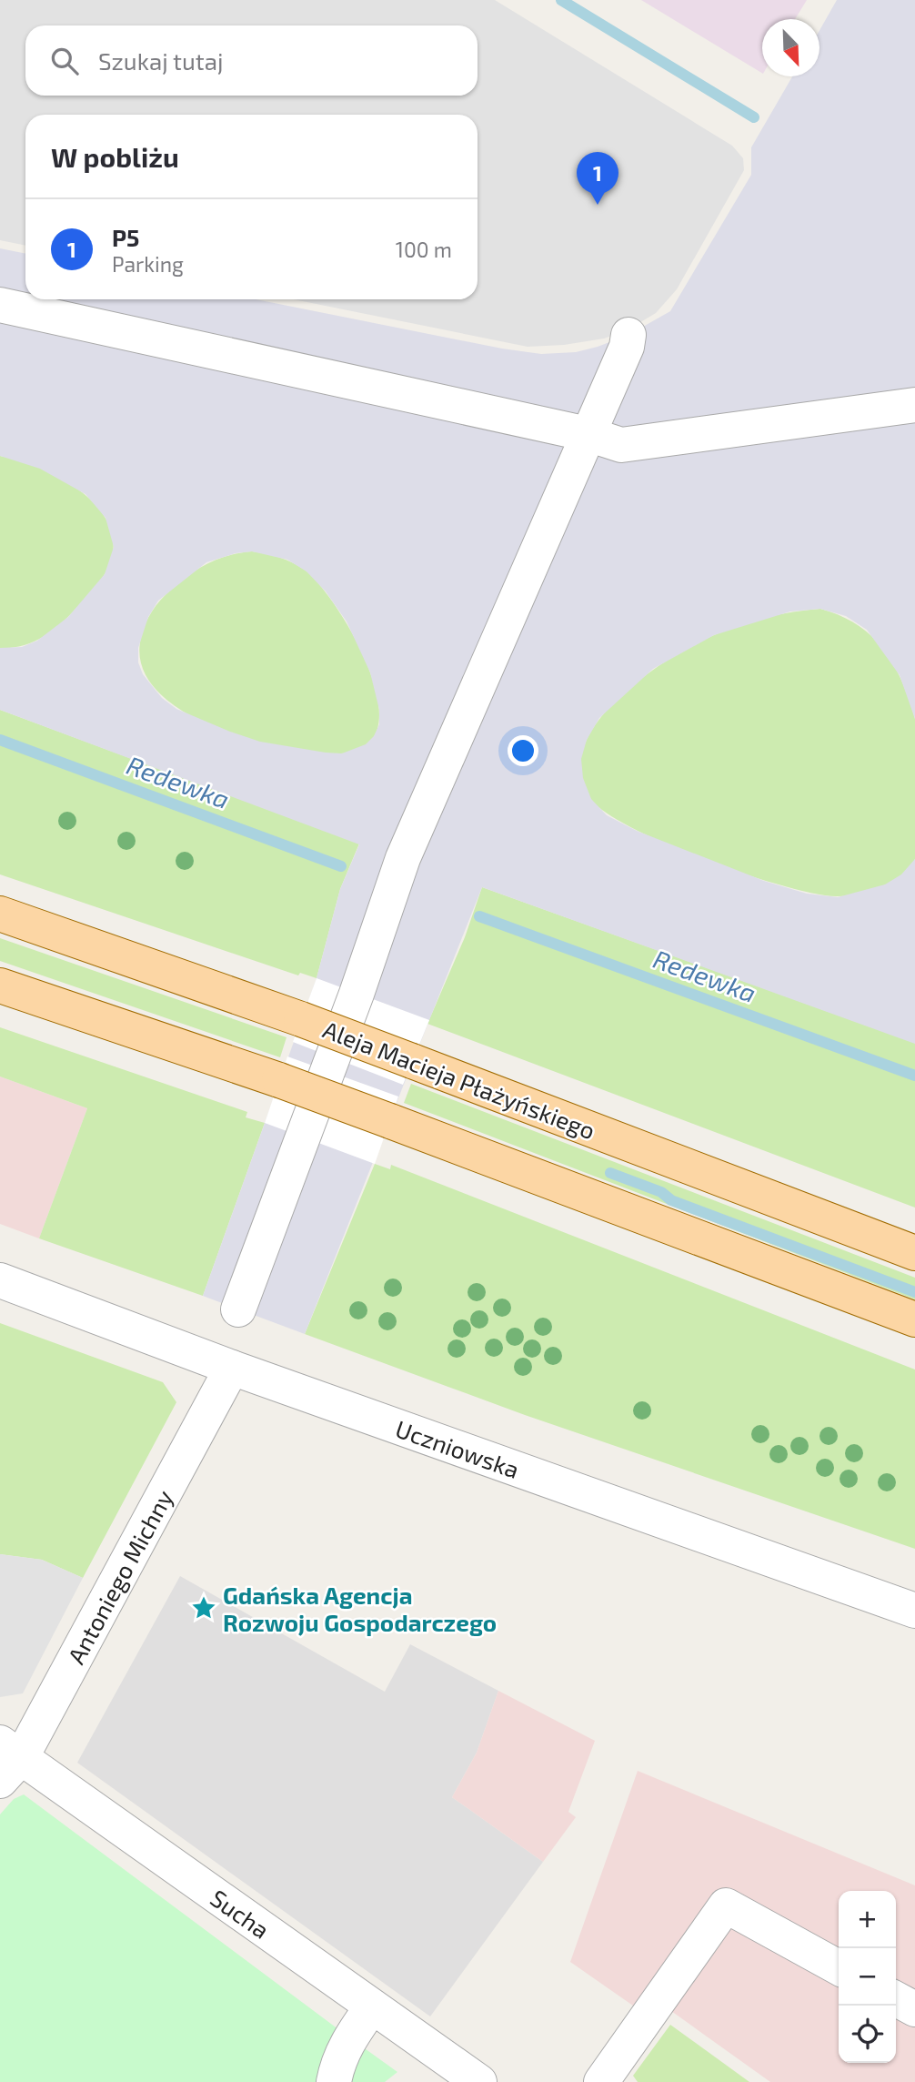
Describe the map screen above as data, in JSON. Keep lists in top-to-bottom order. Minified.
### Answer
{"streets":{"main road":["Aleja Macieja Płażyńskiego"],"street":["Uczniowska","Antoniego Michny","Sucha"]},"crossings":[["Uczniowska","Antoniego Michny"],["Antoniego Michny","Sucha"]],"water":["Redewka"],"places":{"place":["Gdańska Agencja Rozwoju Gospodarczego"]},"north":"bottom right","page":{"search":"Szukaj tutaj","heading":"W pobliżu","pins":"1","list":[{"mark":"1","name":"P5","note":"Parking","value":"100 m"}],"map_buttons":["+","−"]}}
